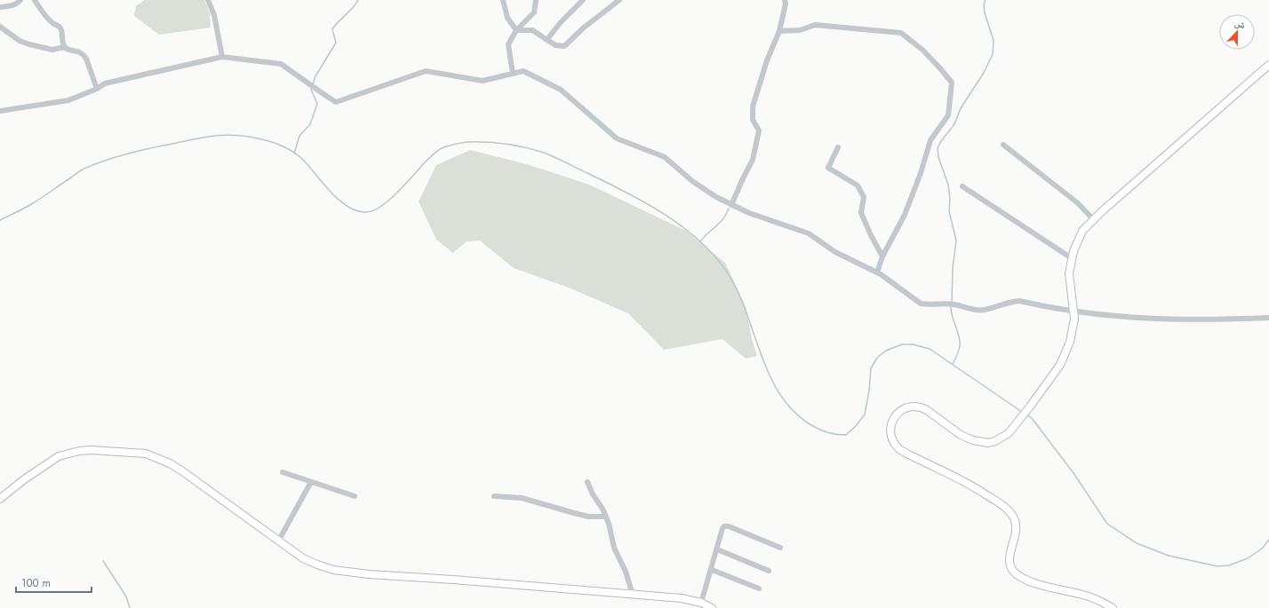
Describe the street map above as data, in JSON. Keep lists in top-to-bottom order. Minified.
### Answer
{"scale_bar":"100 m","north":"top"}
